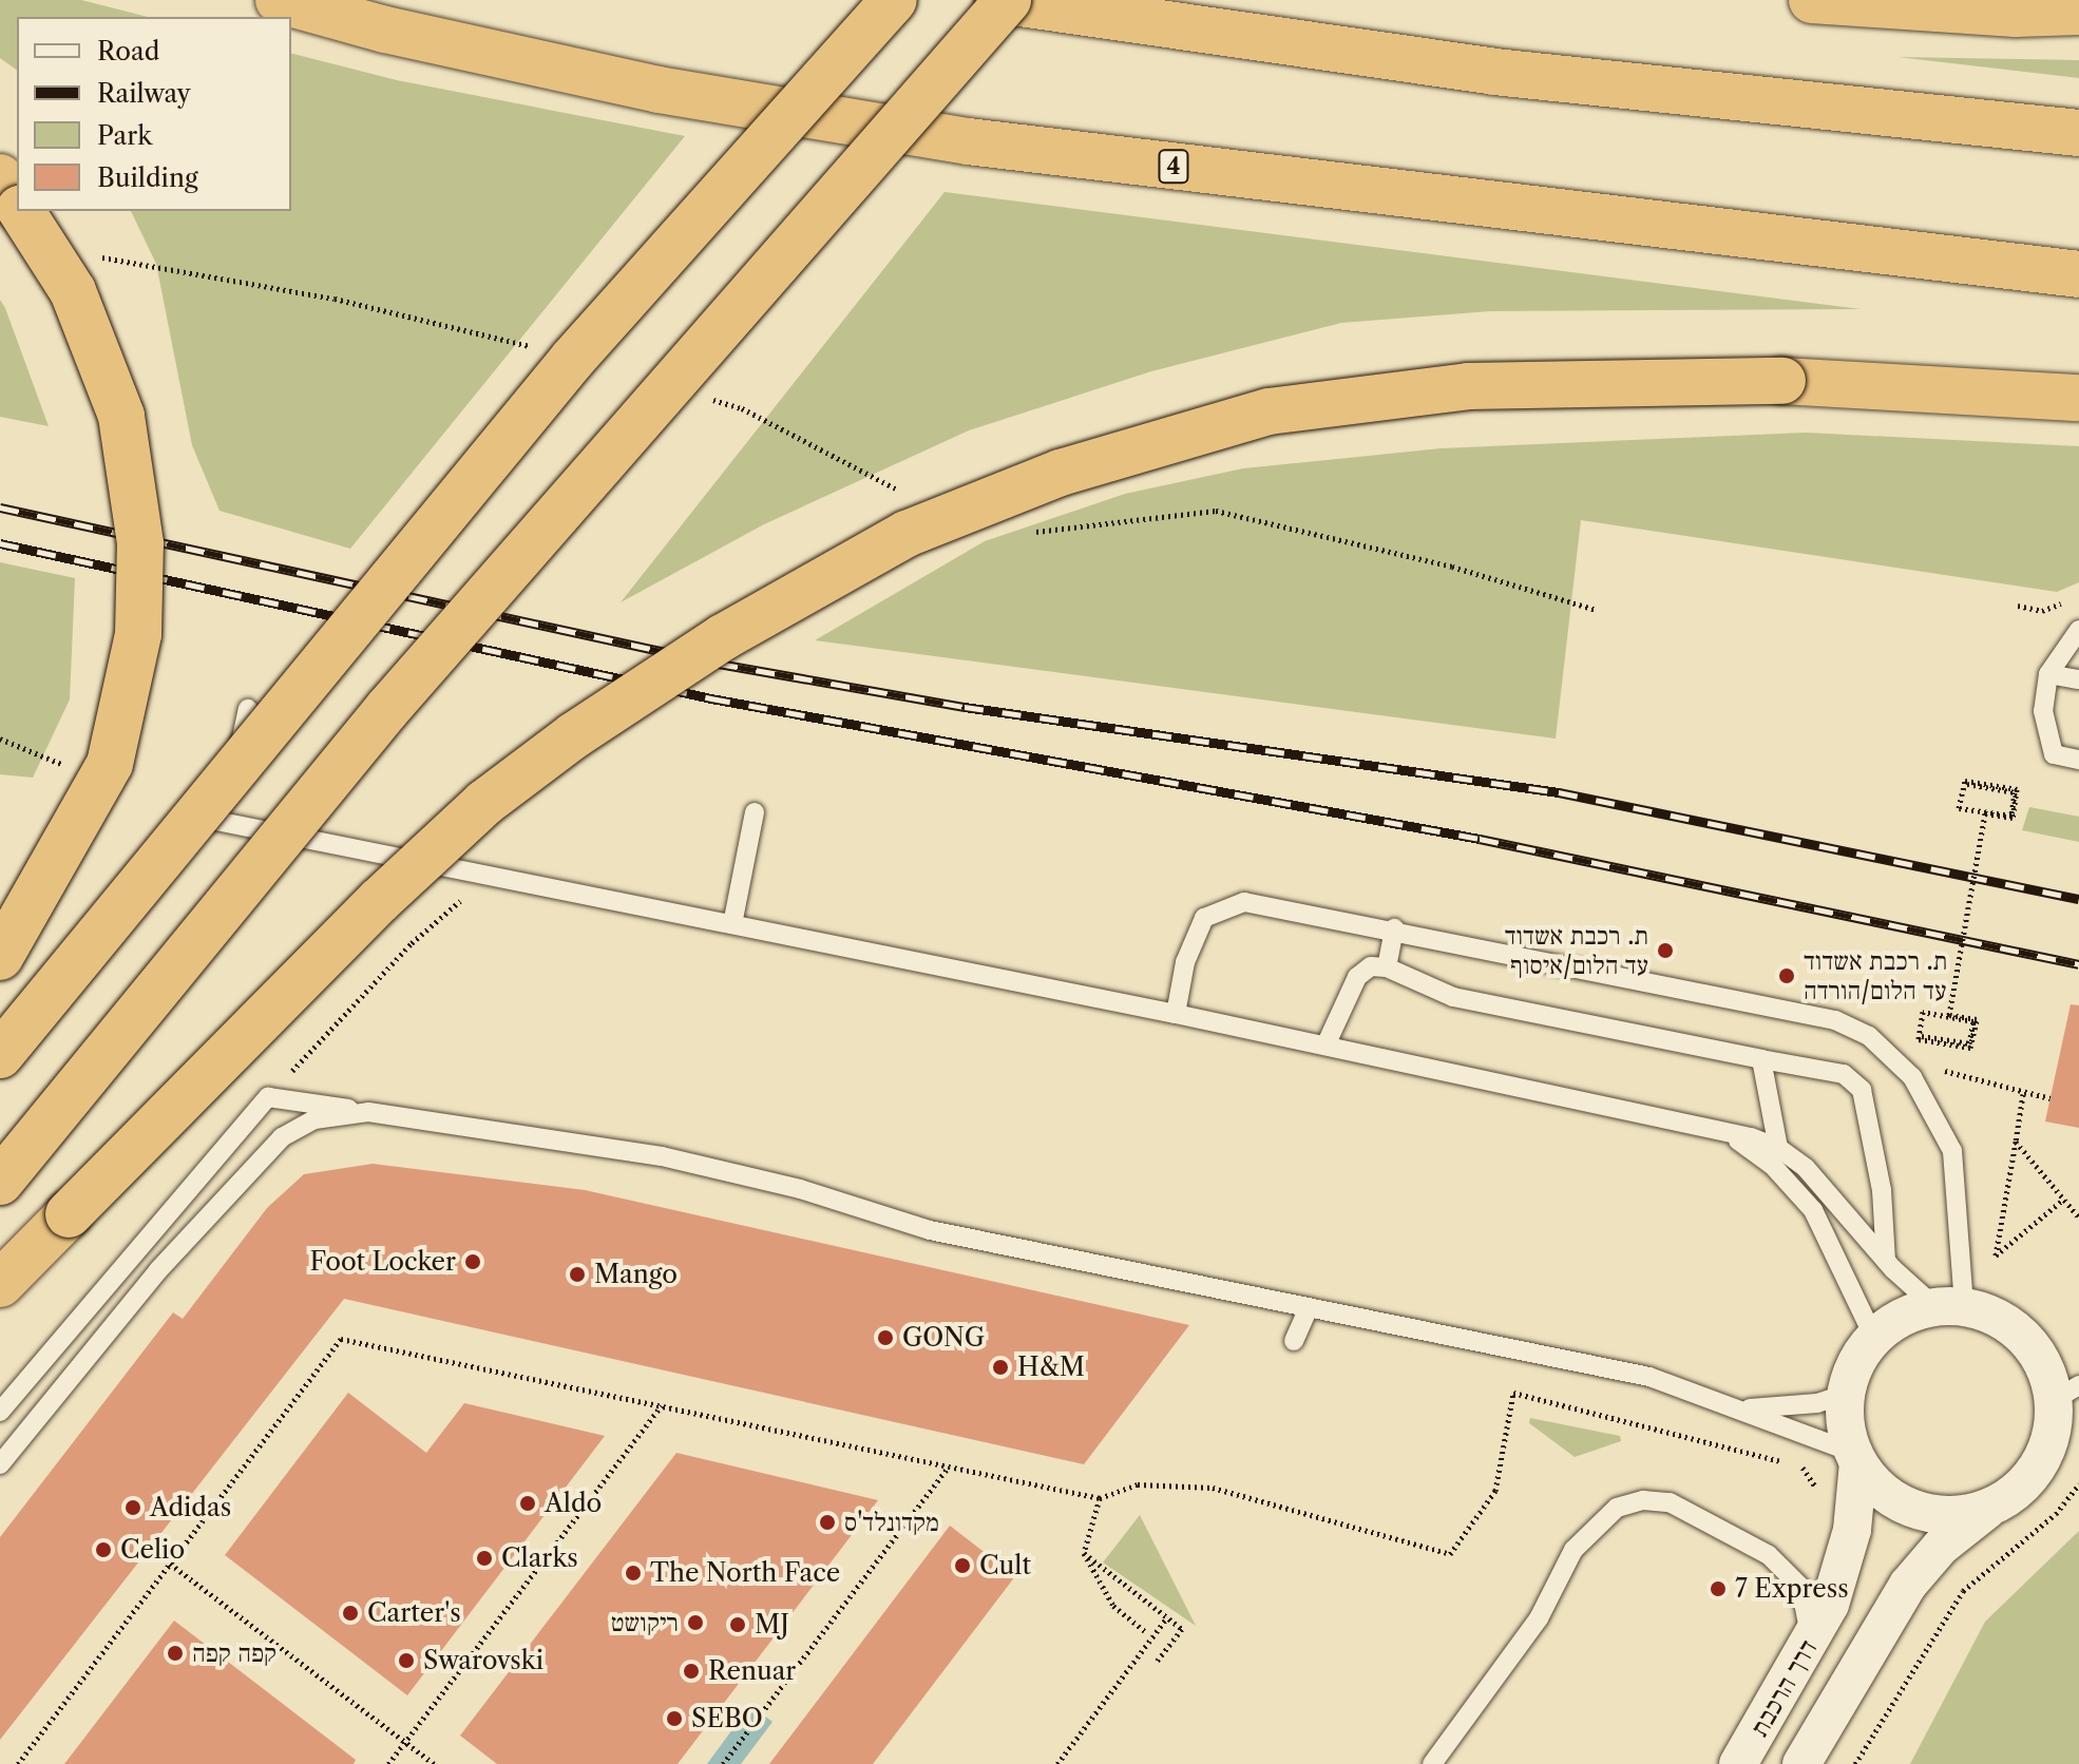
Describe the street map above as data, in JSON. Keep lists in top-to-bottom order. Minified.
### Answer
{"streets":{"highway":["4"],"street":["דרך הרכבת"]},"places":["ת. רכבת אשדוד עד הלום/איסוף","ת. רכבת אשדוד עד הלום/הורדה","Foot Locker","Mango","GONG","H&M","Aldo","Adidas","מקדונלד'ס","Celio","Clarks","Cult","The North Face","7 Express","Carter's","ריקושט","MJ","קפה קפה","Swarovski","Renuar","SEBO"],"legend":["Road","Railway","Park","Building"]}
